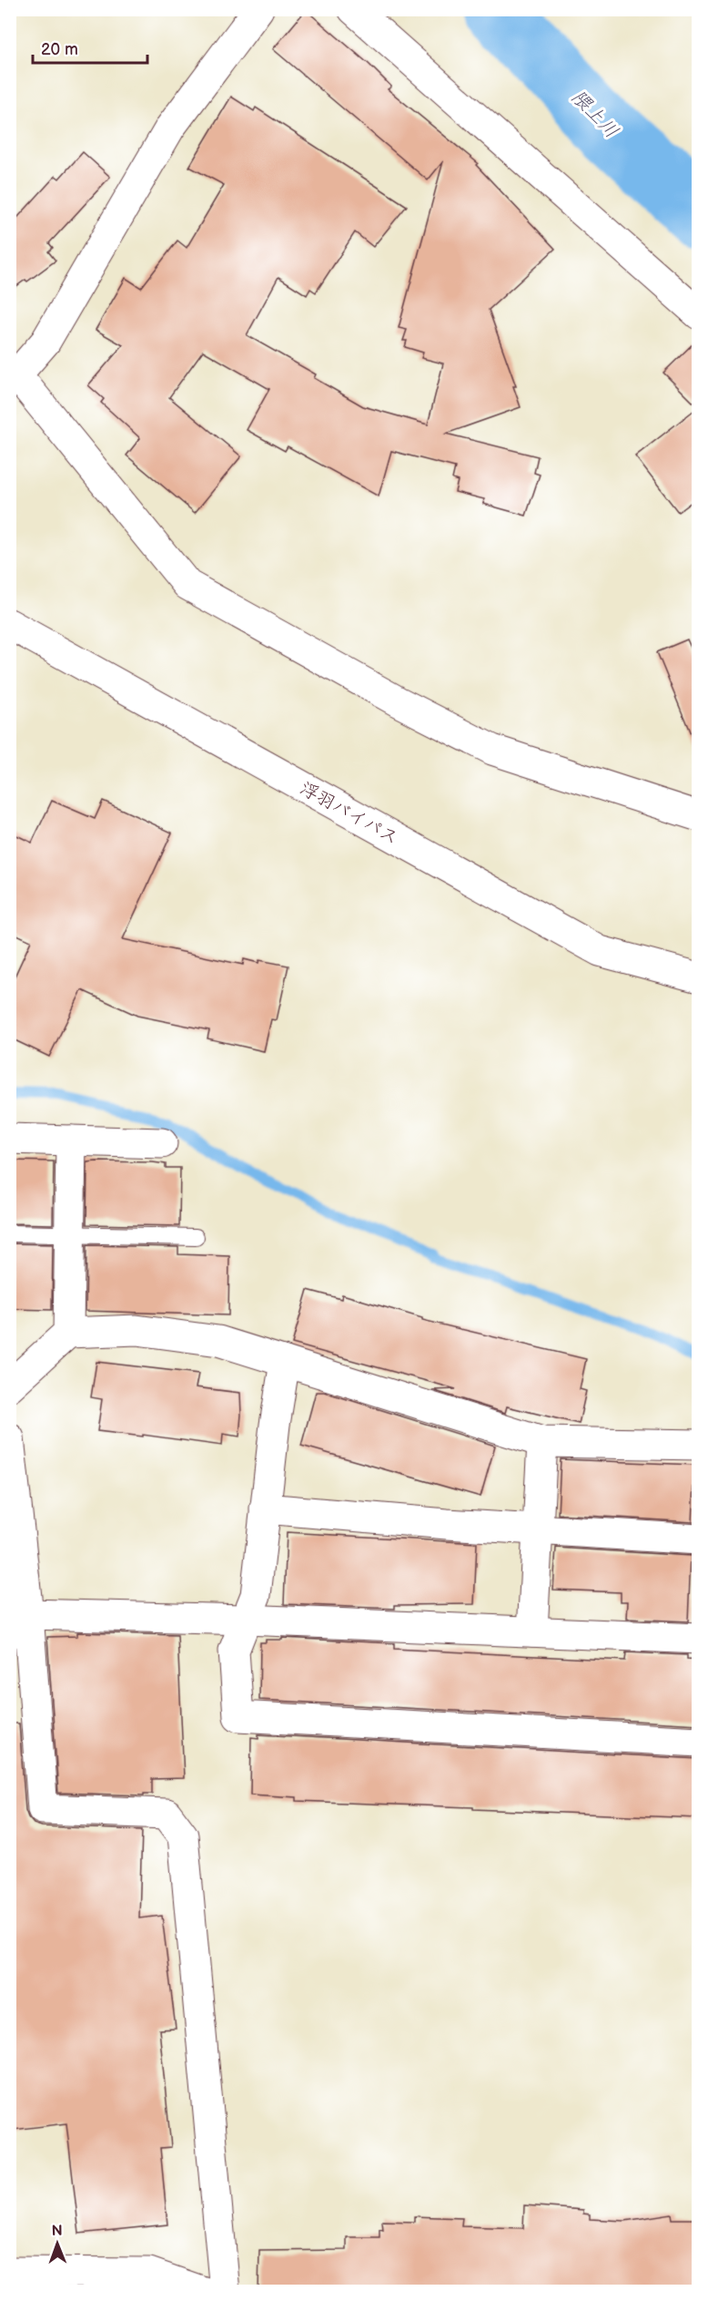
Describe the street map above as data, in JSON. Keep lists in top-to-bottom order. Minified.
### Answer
{"streets":{"main road":["浮羽バイパス"]},"water":["隈上川"],"scale_bar":"20 m","north":"top"}
